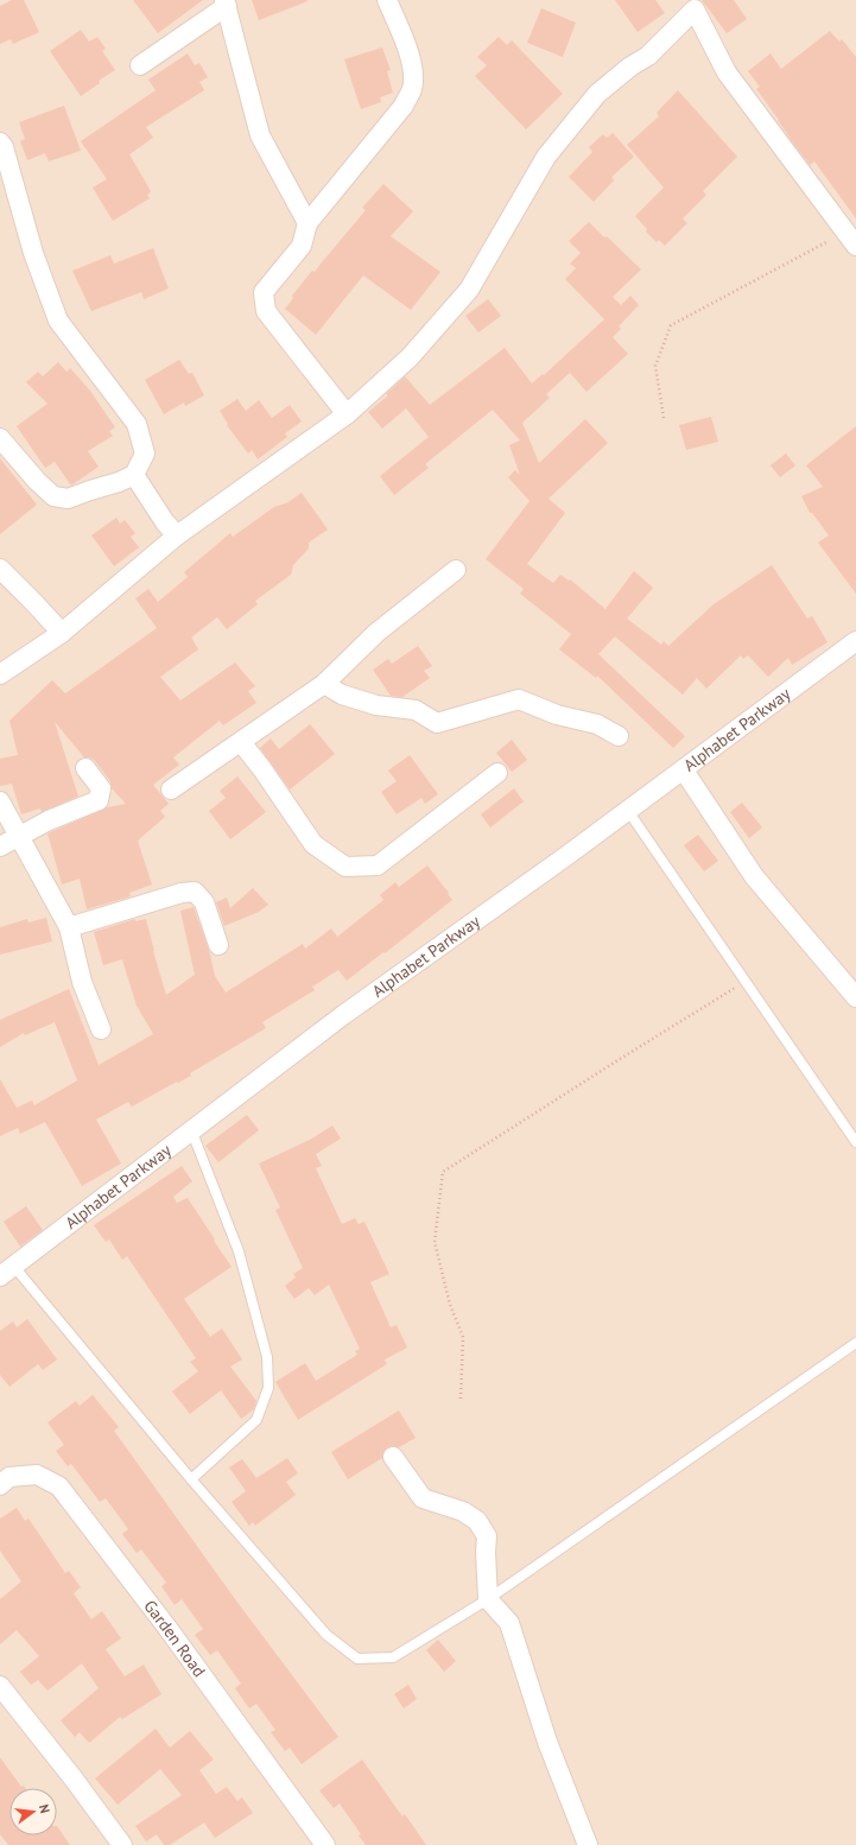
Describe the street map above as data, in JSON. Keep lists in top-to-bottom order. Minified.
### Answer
{"streets":{"street":["Alphabet Parkway","Garden Road"]},"north":"right"}
